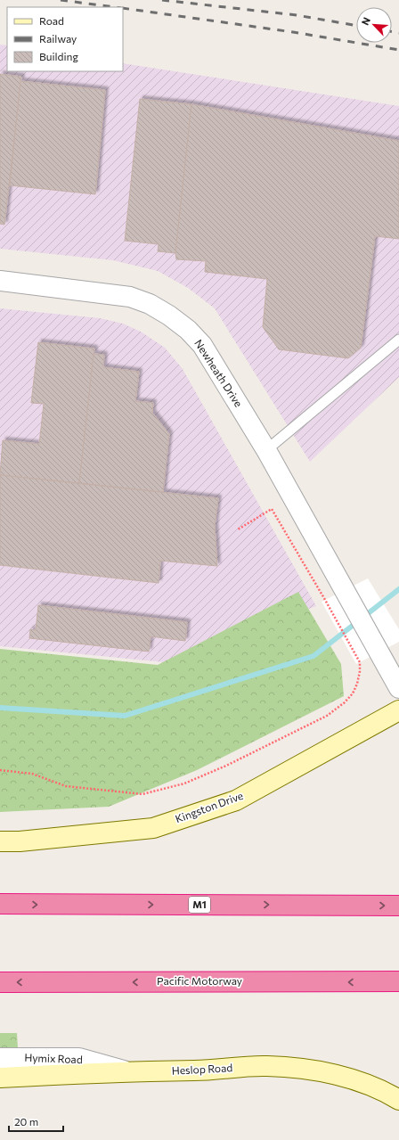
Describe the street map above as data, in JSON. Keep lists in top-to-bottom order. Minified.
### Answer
{"streets":{"highway":["M1","Pacific Motorway"],"street":["Newheath Drive","Kingston Drive","Hymix Road","Heslop Road"]},"crossings":[["Hymix Road","Heslop Road"]],"legend":["Road","Railway","Building"],"scale_bar":"20 m","north":"top left"}
